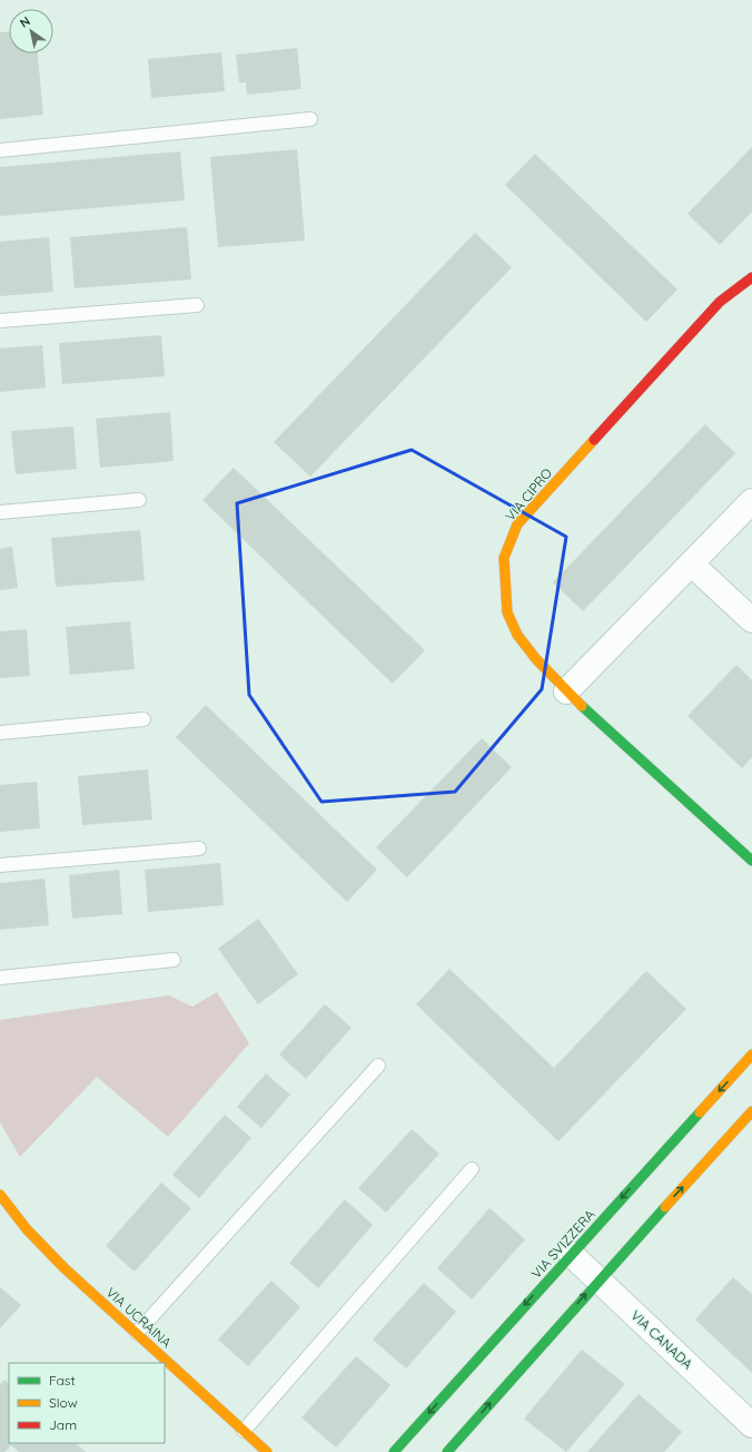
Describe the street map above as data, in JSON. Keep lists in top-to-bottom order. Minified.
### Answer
{"streets":{"street":["VIA CIPRO","VIA SVIZZERA","VIA UCRAINA","VIA CANADA"]},"crossings":[["VIA SVIZZERA","VIA CANADA"]],"legend":["Fast","Slow","Jam"],"north":"top left"}
